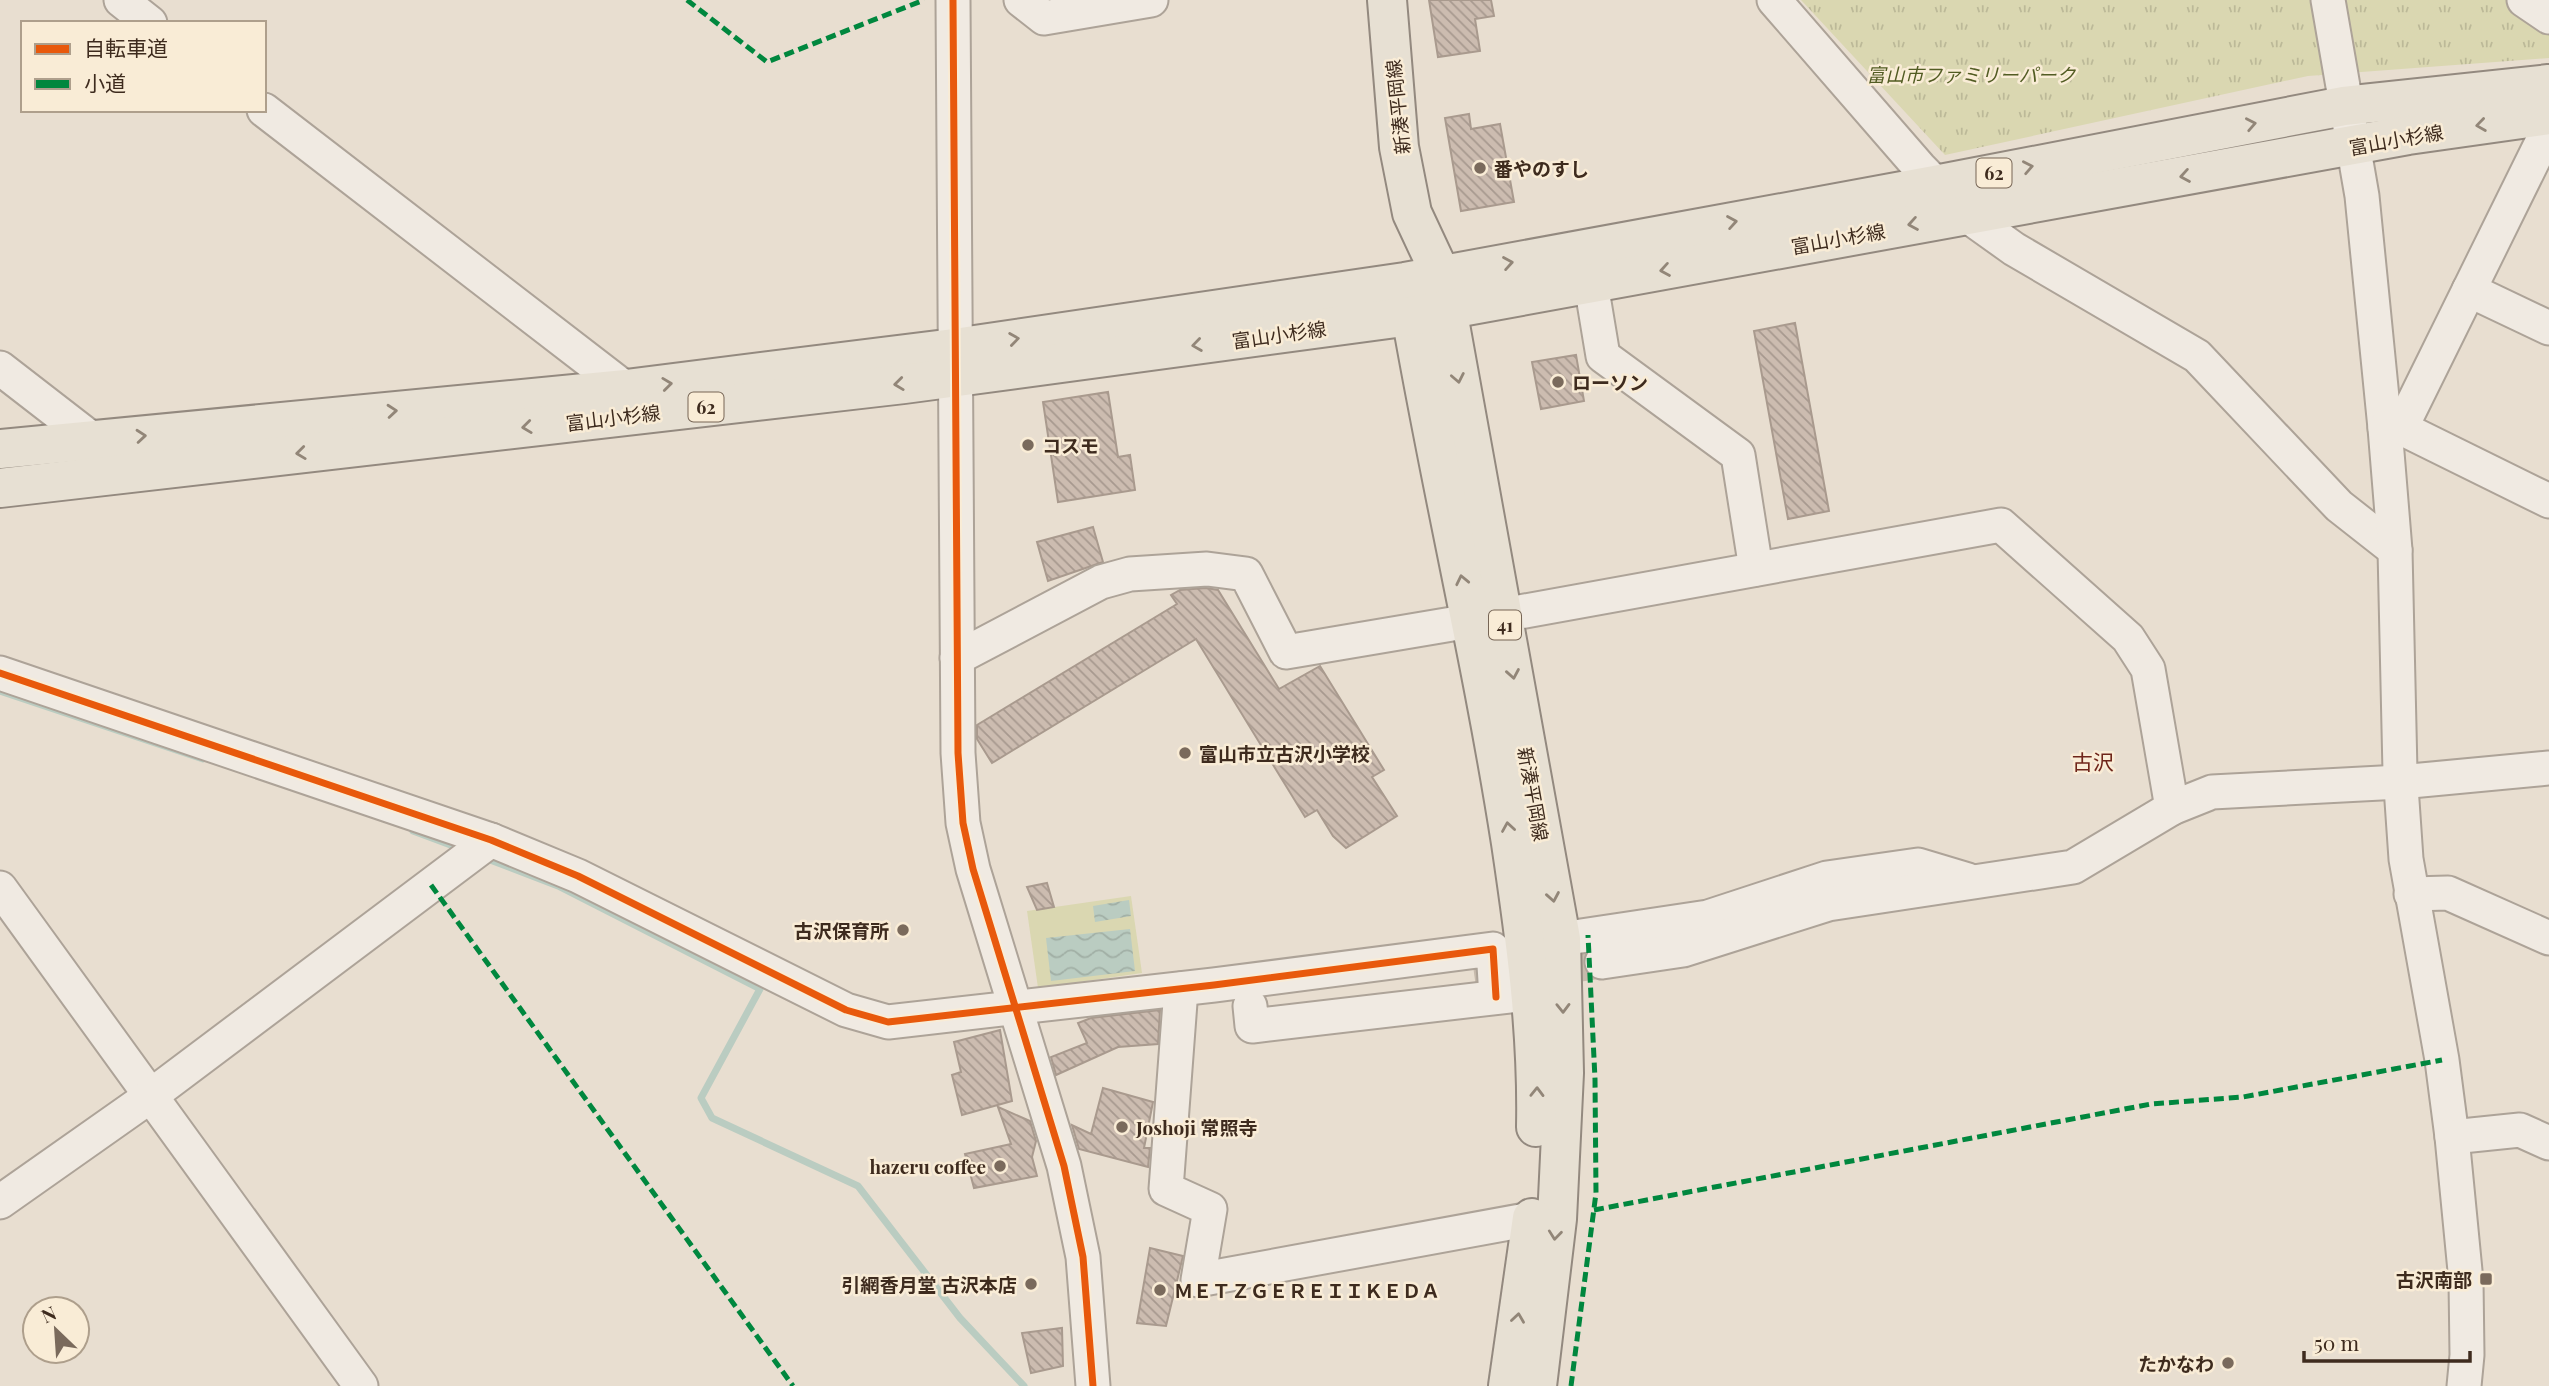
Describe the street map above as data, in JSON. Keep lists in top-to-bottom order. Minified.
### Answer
{"streets":{"main road":["新湊平岡線","富山小杉線","62","41"]},"crossings":[["新湊平岡線","富山小杉線"]],"districts":["古沢"],"parks":["富山市ファミリーパーク"],"places":{"other":["番やのすし","ローソン","コスモ","富山市立古沢小学校","古沢保育所","Joshoji 常照寺","hazeru coffee","引網香月堂 古沢本店","ＭＥＴＺＧＥＲＥＩＩＫＥＤＡ","たかなわ"],"transit":["古沢南部"]},"legend":["自転車道","小道"],"scale_bar":"50 m","north":"top left"}
